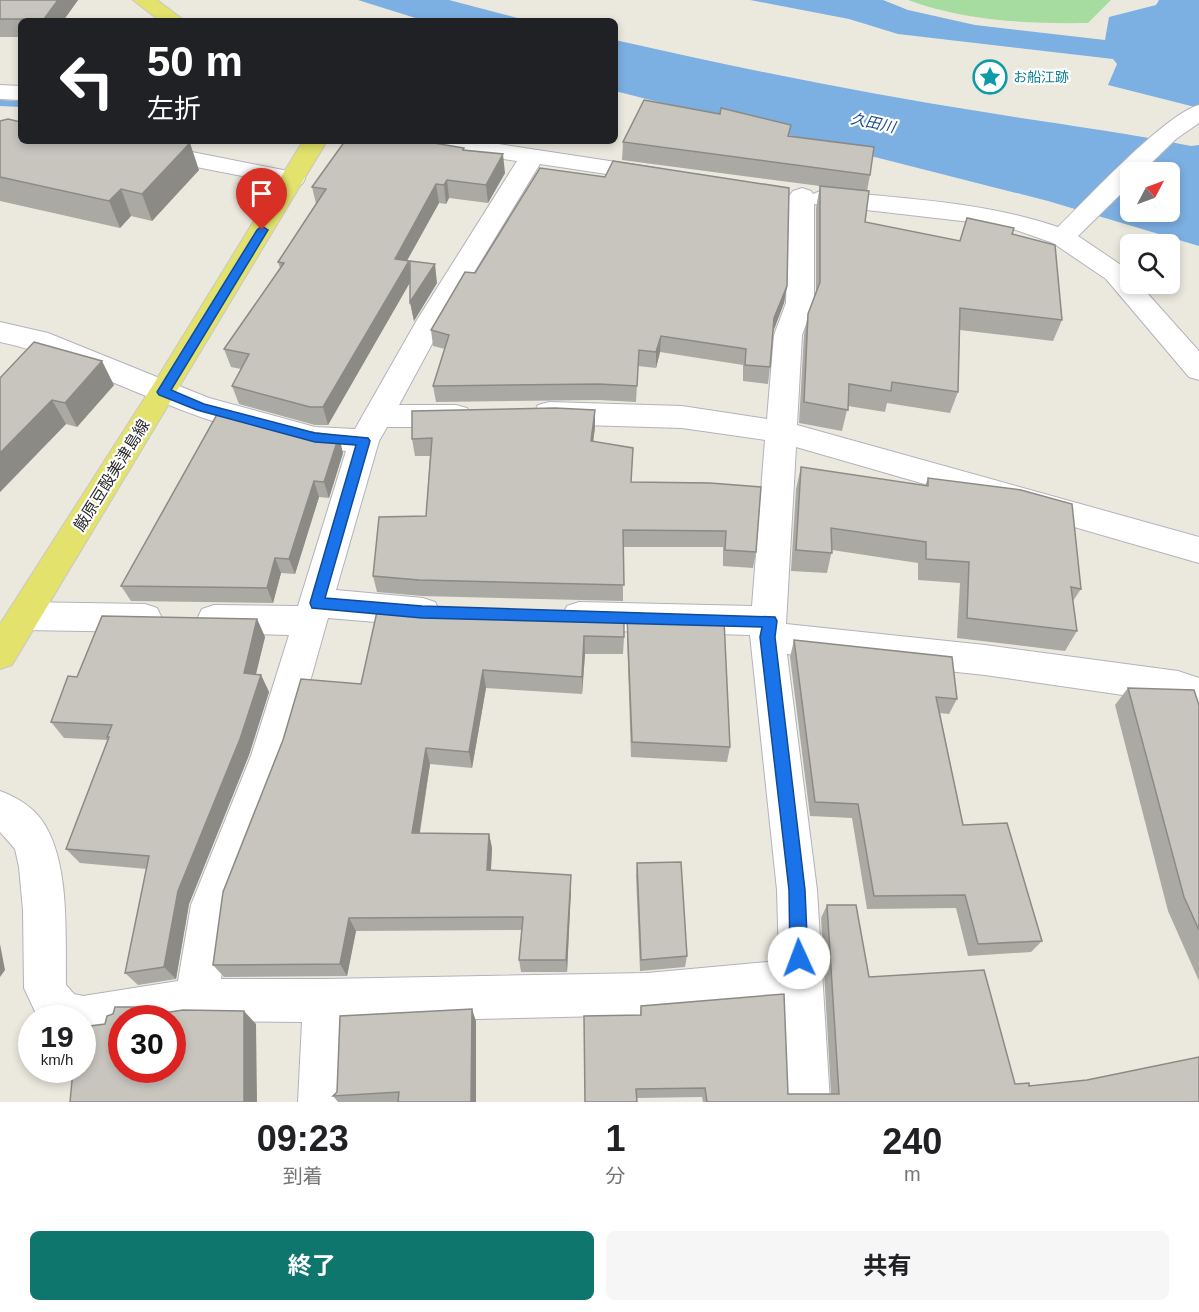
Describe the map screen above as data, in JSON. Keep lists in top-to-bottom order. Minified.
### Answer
{"streets":{"main road":["厳原豆酘美津島線"]},"water":["久田川"],"places":{"place":["お船江跡"]},"north":"top right","page":{"turn":["50 m","左折"],"speed":"19 km/h","limit":"30","eta":["09:23","到着","1","分","240","m"],"buttons":["終了","共有"]}}
